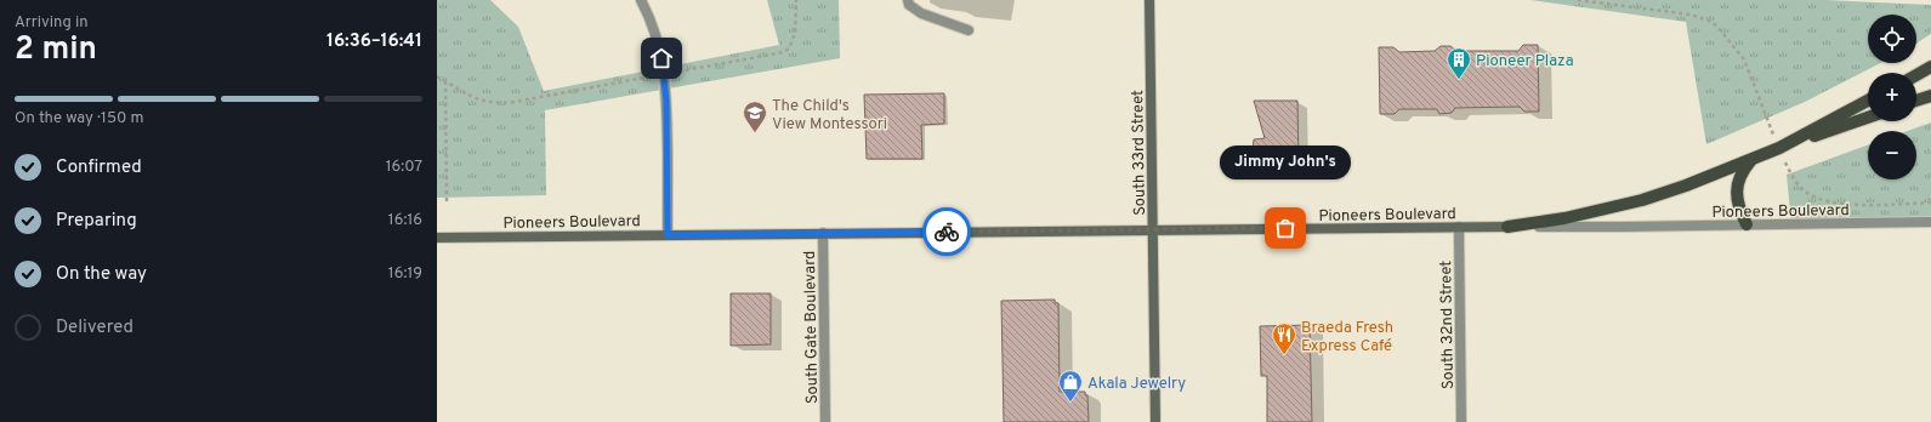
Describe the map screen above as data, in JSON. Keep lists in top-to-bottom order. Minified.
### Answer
{"streets":{"main road":["South 33rd Street","Pioneers Boulevard"],"street":["South 32nd Street","South Gate Boulevard"]},"crossings":[["South 33rd Street","Pioneers Boulevard"],["Pioneers Boulevard","South 32nd Street"],["Pioneers Boulevard","South Gate Boulevard"]],"places":{"building":["Pioneer Plaza"],"school or university":["The Child's View Montessori"],"other":["Jimmy John's"],"restaurant":["Braeda Fresh Express Café"],"shop":["Akala Jewelry"]},"page":{"heading":["2 min","Arriving in","16:36–16:41"],"map_buttons":["+","−"],"bar":"On the way · 150 m","list":[["Confirmed","16:07"],["Preparing","16:16"],["On the way","16:19"],"Delivered"],"bubble":"Jimmy John's"}}
